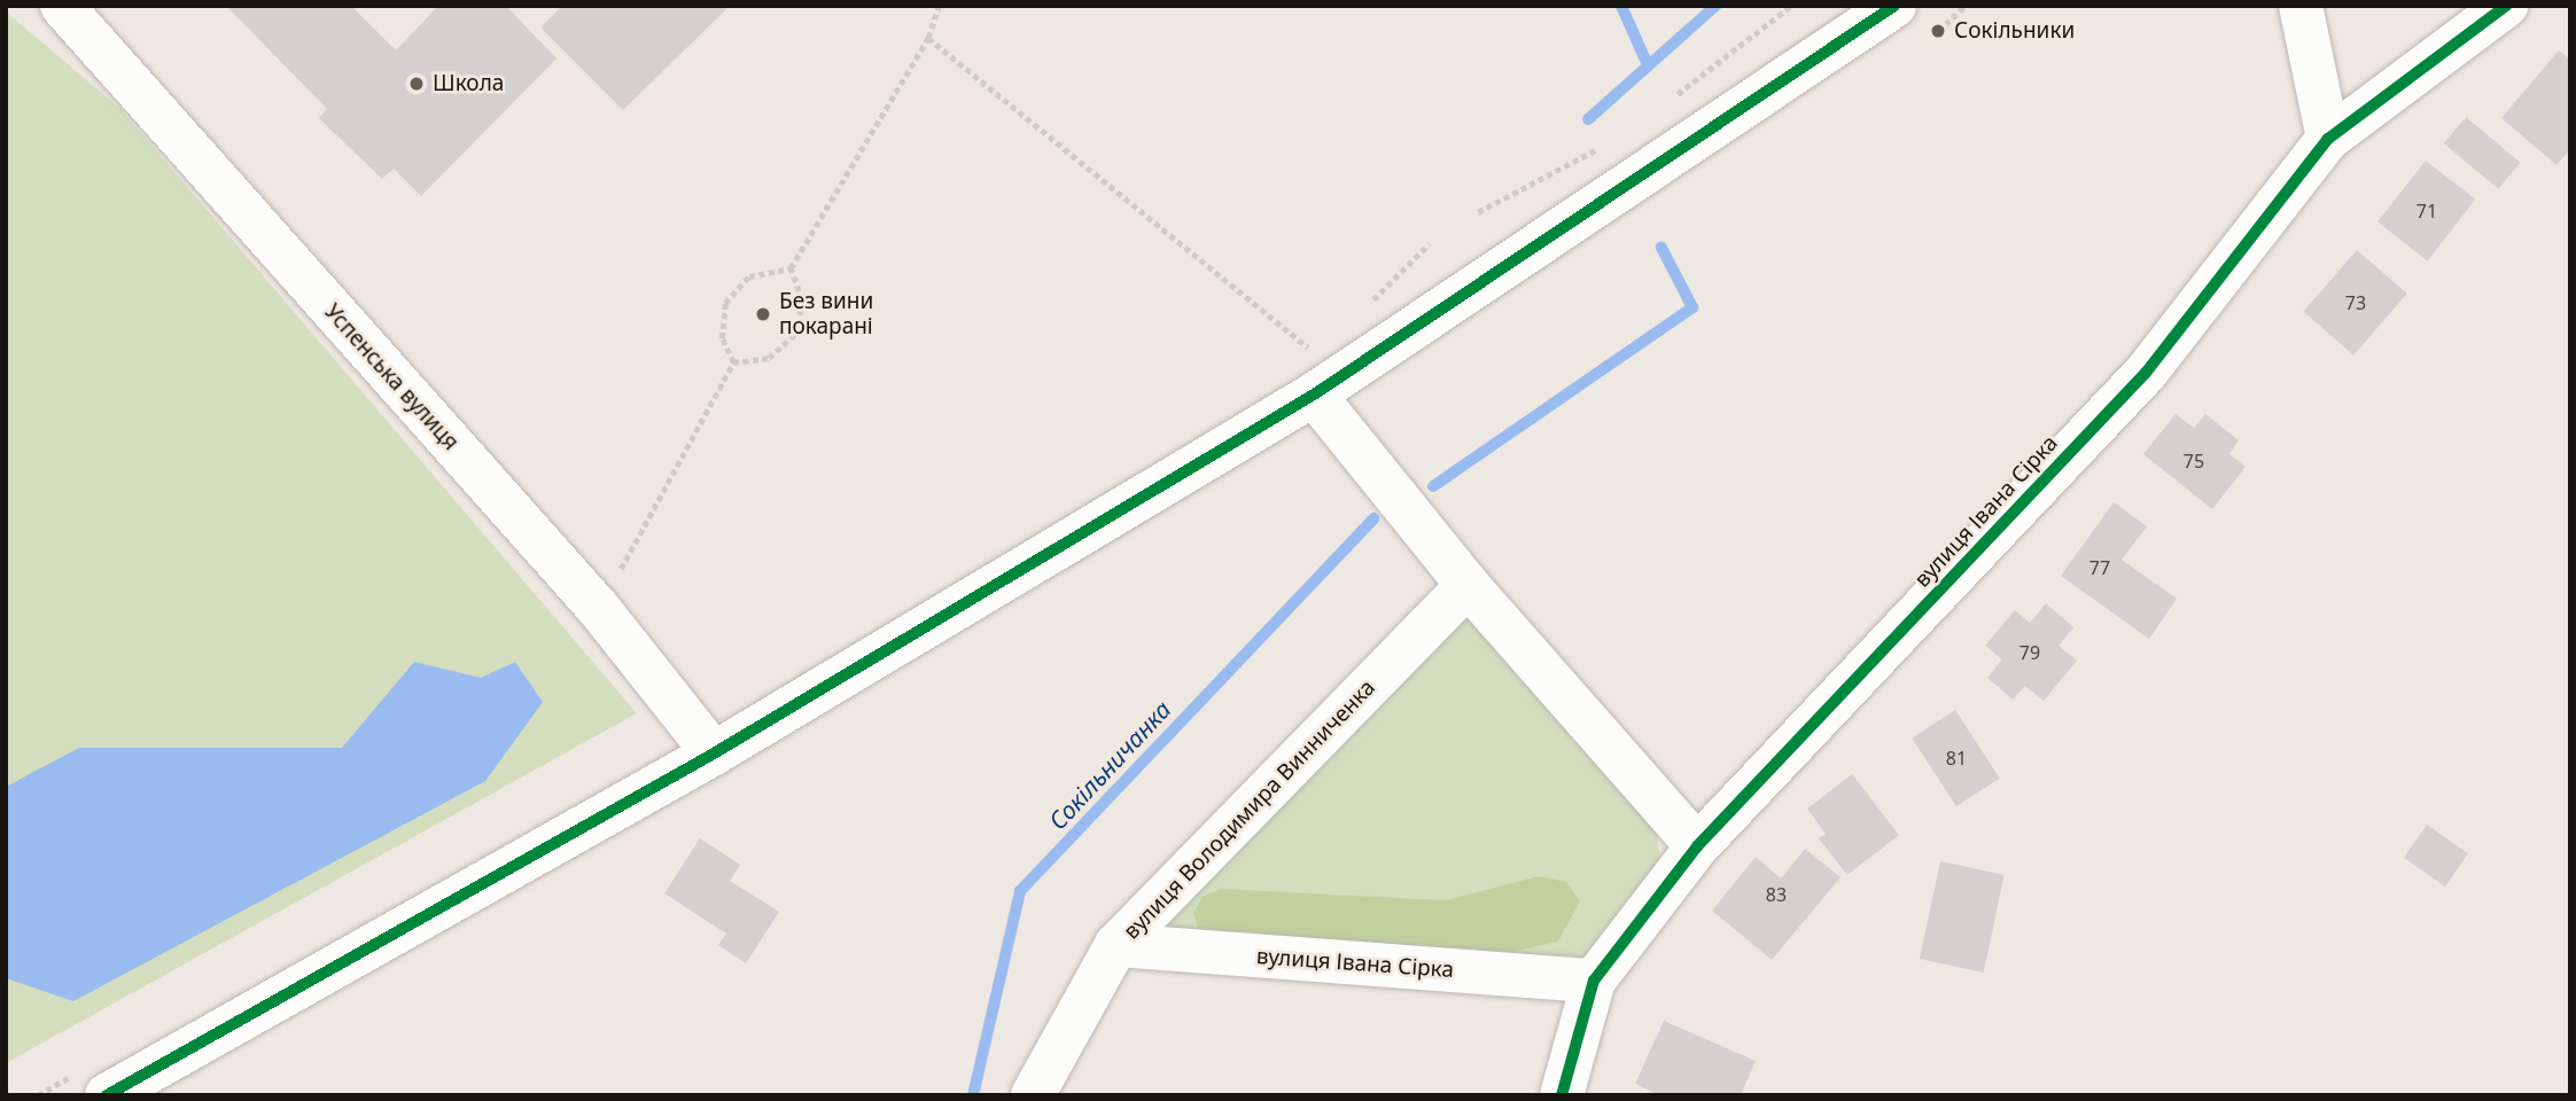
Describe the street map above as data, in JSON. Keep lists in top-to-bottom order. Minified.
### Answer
{"streets":{"street":["Успенська вулиця","вулиця Івана Сірка","вулиця Володимира Винниченка"]},"crossings":[["вулиця Івана Сірка","вулиця Володимира Винниченка"]],"water":["Сокільничанка"],"places":["Сокільники","Школа","Без вини покарані"],"house_numbers":["71","73","75","77","79","81","83"]}
